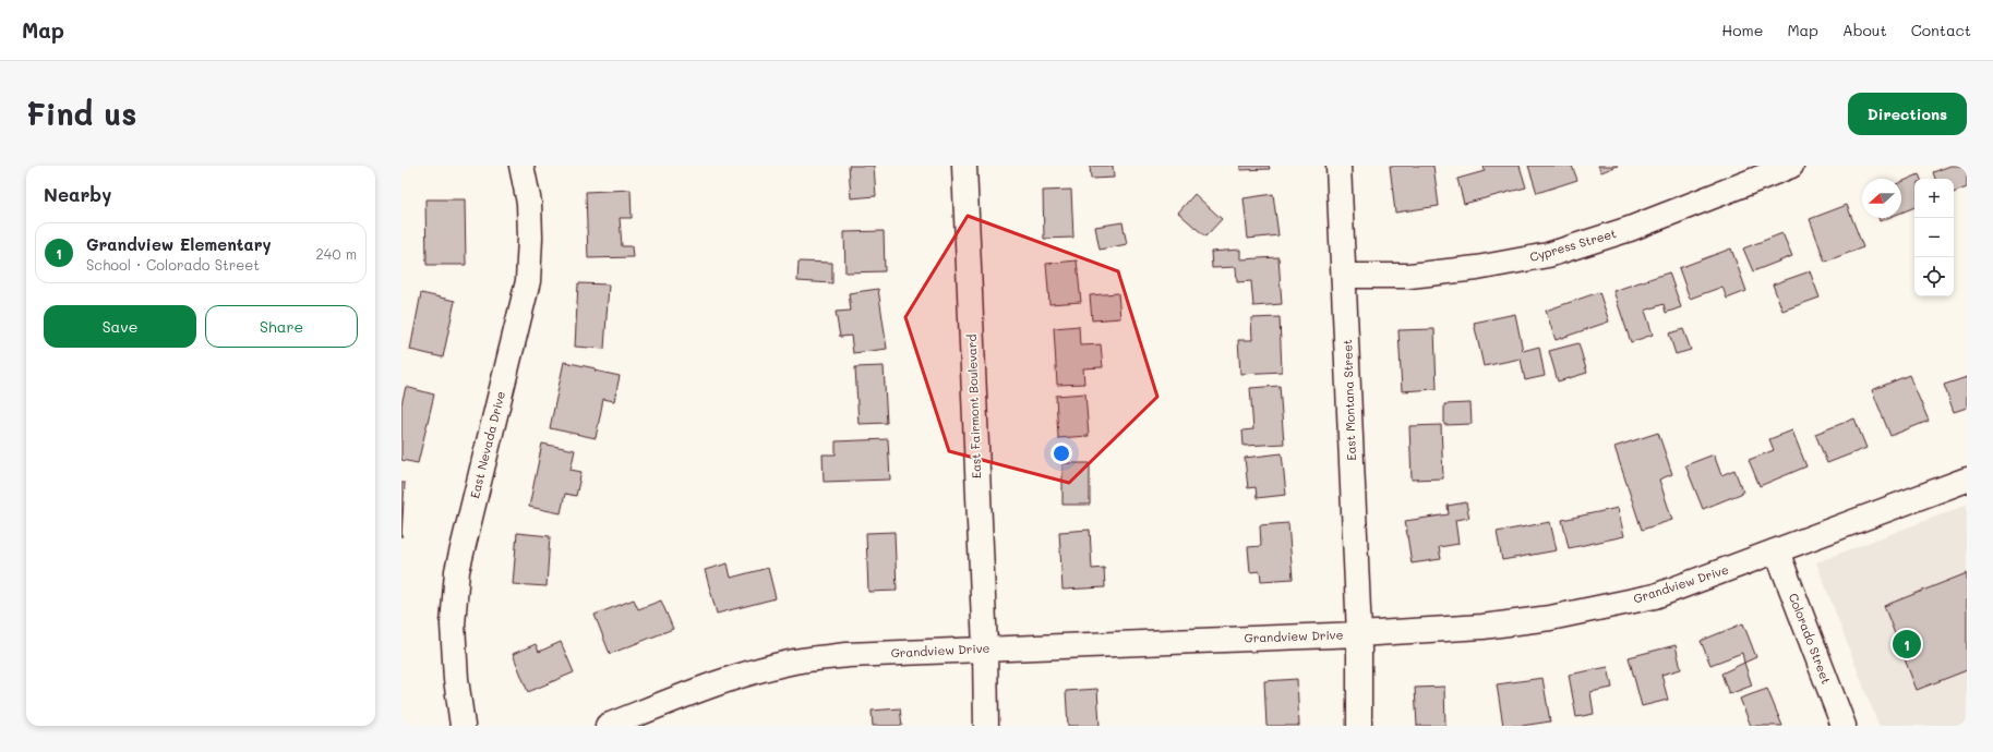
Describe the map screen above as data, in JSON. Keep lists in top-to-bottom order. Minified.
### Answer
{"streets":{"street":["Cypress Street","East Montana Street","East Fairmont Boulevard","East Nevada Drive","Grandview Drive","Colorado Street"]},"crossings":[["Cypress Street","East Montana Street"],["East Montana Street","Grandview Drive"],["East Fairmont Boulevard","Grandview Drive"],["Grandview Drive","Colorado Street"]],"north":"left","page":{"header":"Map","nav":["Home","Map","About","Contact"],"buttons":["Directions",["Save","Share"]],"title":"Find us","heading":"Nearby","map_buttons":["+","−"],"list":[{"mark":"1","name":"Grandview Elementary","note":"School · Colorado Street","value":"240 m"}],"pins":"1"}}
